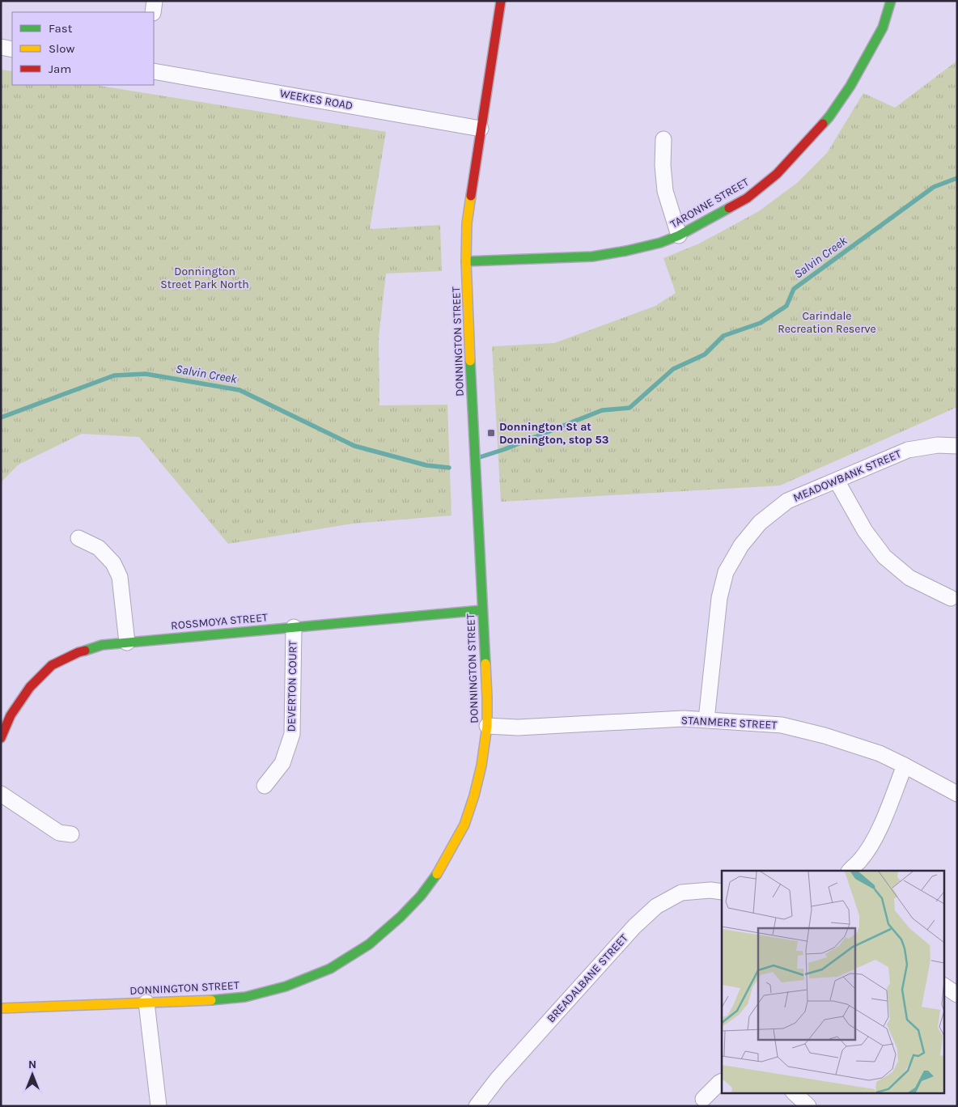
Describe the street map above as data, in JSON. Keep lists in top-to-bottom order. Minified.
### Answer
{"streets":{"street":["WEEKES ROAD","TARONNE STREET","DONNINGTON STREET","MEADOWBANK STREET","ROSSMOYA STREET","DEVERTON COURT","STANMERE STREET","BREADALBANE STREET"]},"crossings":[["WEEKES ROAD","DONNINGTON STREET"],["TARONNE STREET","DONNINGTON STREET"],["DONNINGTON STREET","ROSSMOYA STREET"],["DONNINGTON STREET","STANMERE STREET"],["MEADOWBANK STREET","STANMERE STREET"],["ROSSMOYA STREET","DEVERTON COURT"]],"water":["Salvin Creek"],"parks":["Donnington Street Park North","Carindale Recreation Reserve"],"places":{"transit":["Donnington St at Donnington, stop 53"]},"legend":["Fast","Slow","Jam"],"north":"top"}
